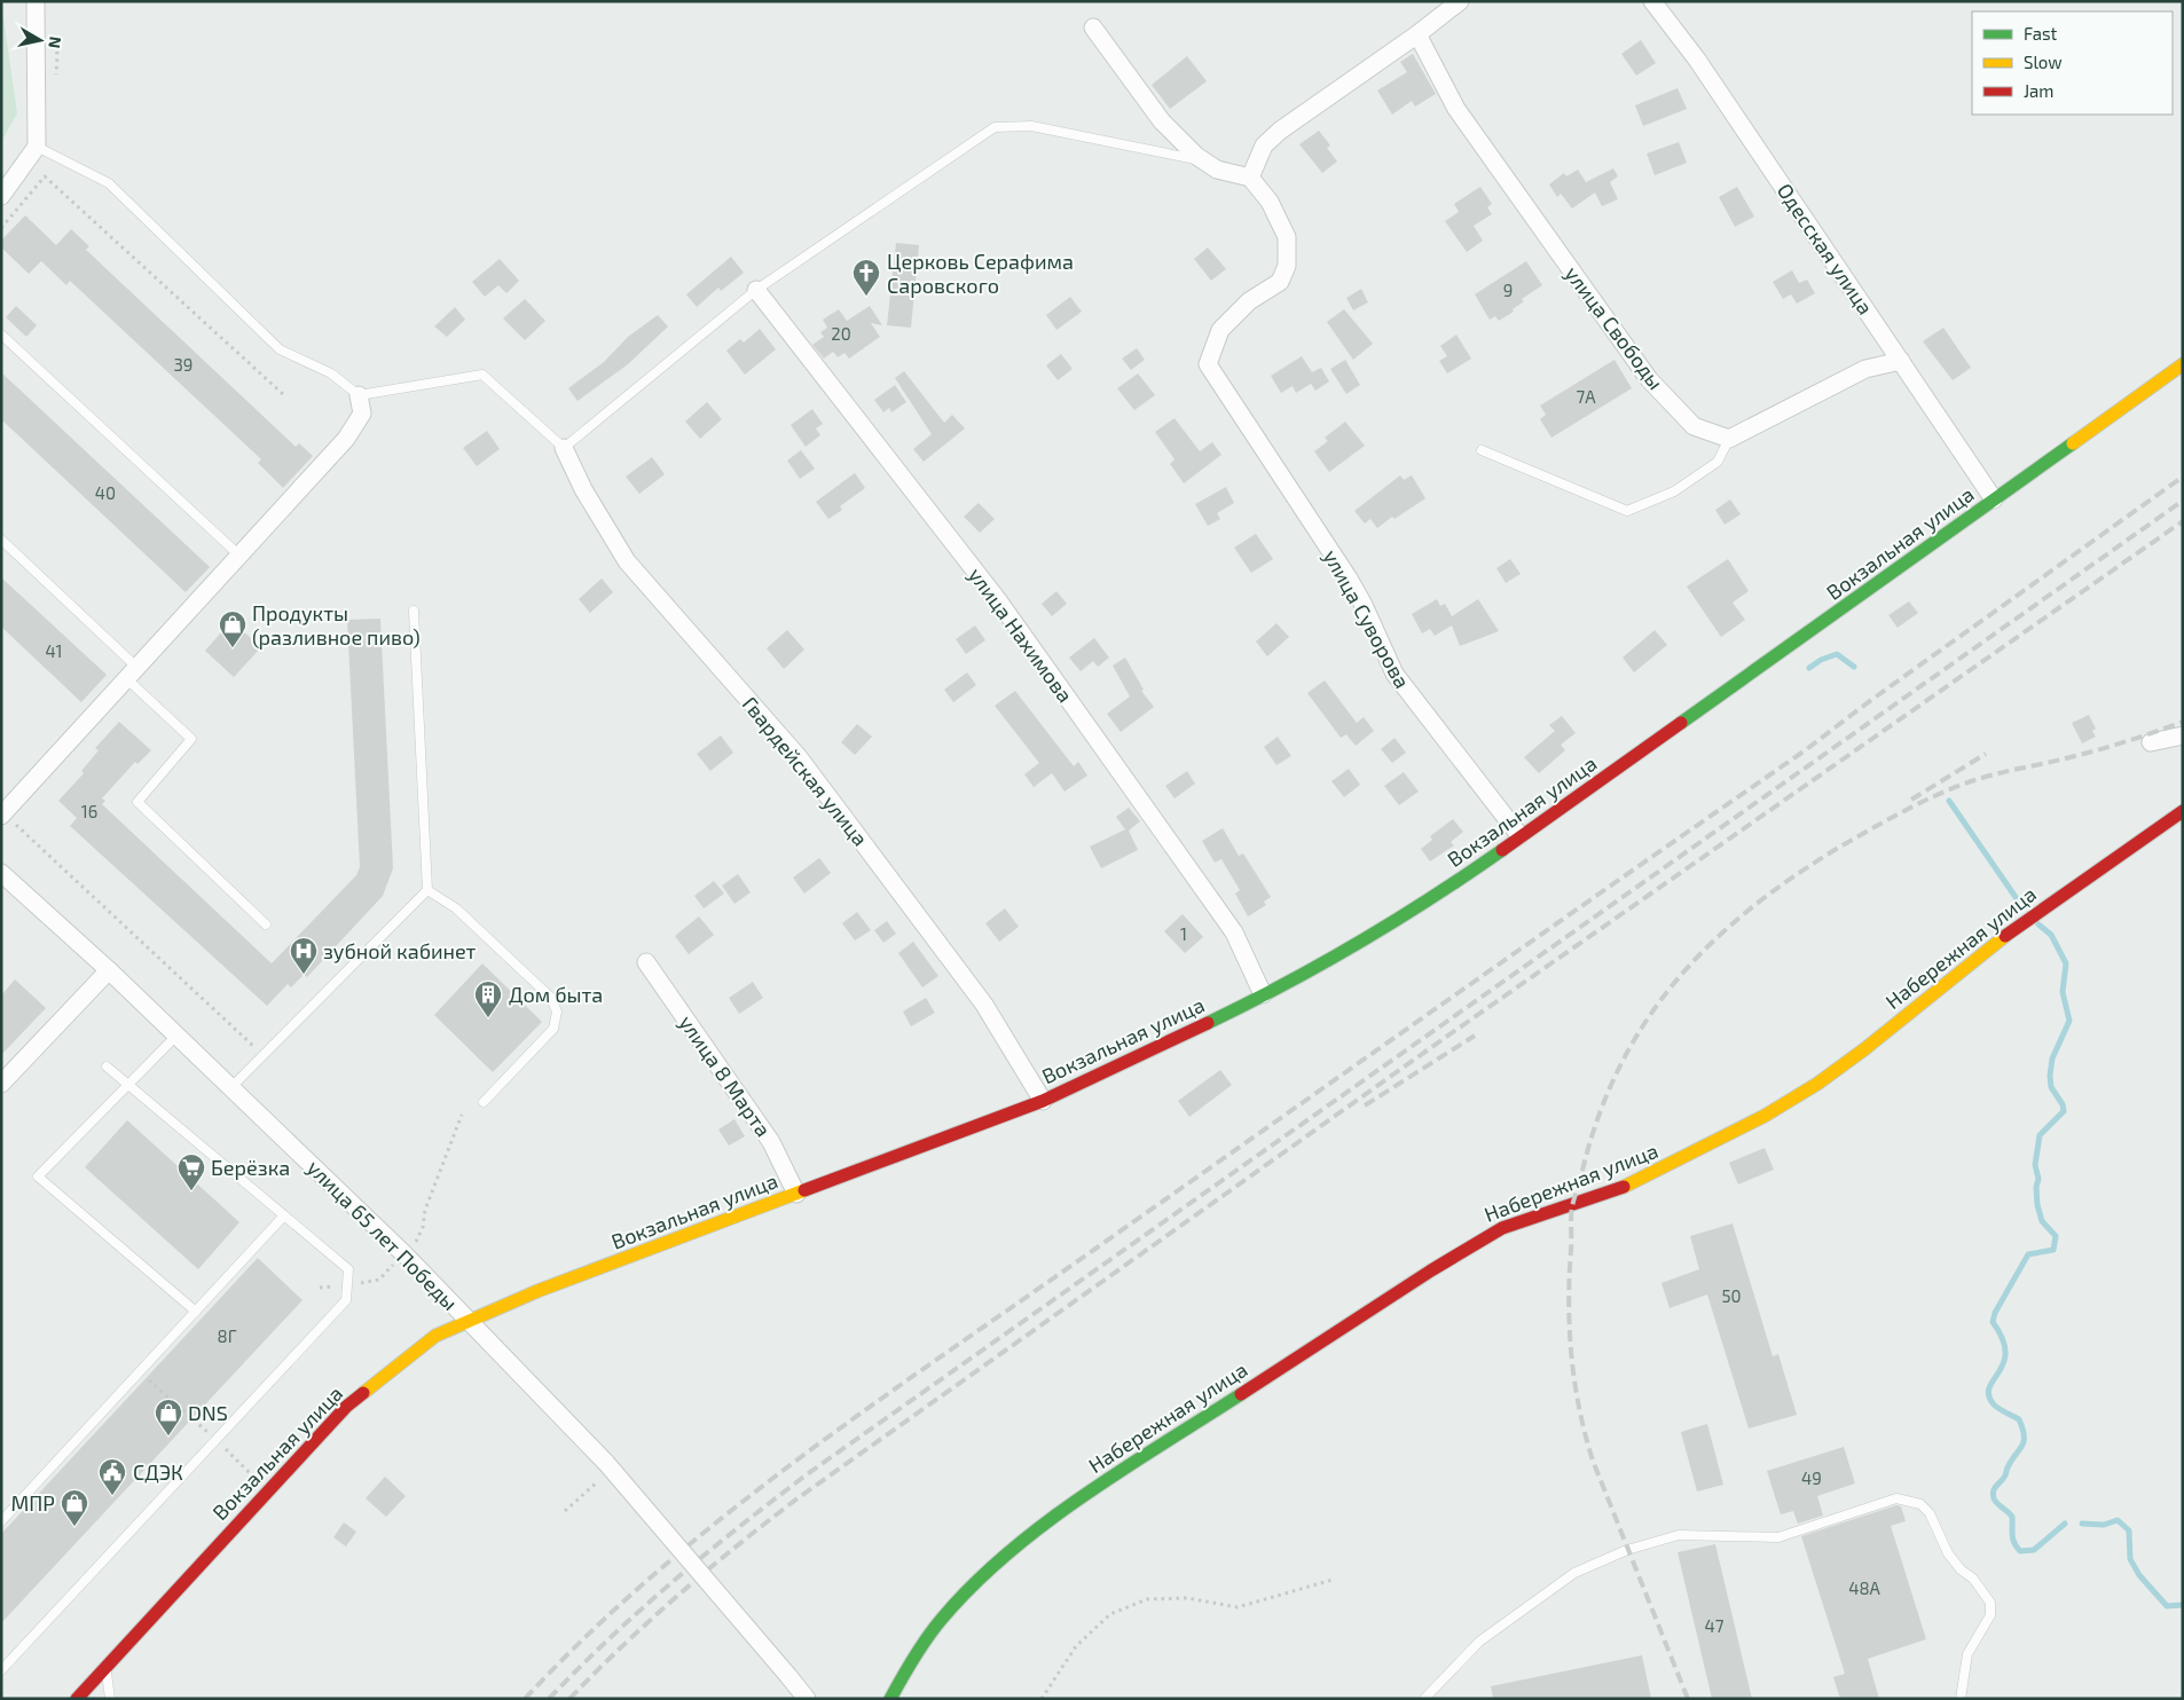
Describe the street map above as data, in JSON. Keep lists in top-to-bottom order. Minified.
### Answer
{"streets":{"main road":["Вокзальная улица","Набережная улица"],"street":["Одесская улица","улица Свободы","улица Суворова","улица Нахимова","Гвардейская улица","улица 8 Марта","улица 65 лет Победы"]},"crossings":[["Одесская улица","Вокзальная улица"],["Вокзальная улица","улица Суворова"],["Вокзальная улица","улица Нахимова"],["Вокзальная улица","Гвардейская улица"],["Вокзальная улица","улица 8 Марта"],["Вокзальная улица","улица 65 лет Победы"]],"places":{"church":["Церковь Серафима Саровского"],"shop":["Продукты (разливное пиво)","DNS","МПР"],"hospital":["зубной кабинет"],"building":["Дом быта"],"supermarket":["Берёзка"],"public building":["СДЭК"]},"house_numbers":["9","20","39","7А","40","41","16","1","50","8Г","49","48А","47"],"legend":["Fast","Slow","Jam"],"north":"right"}
